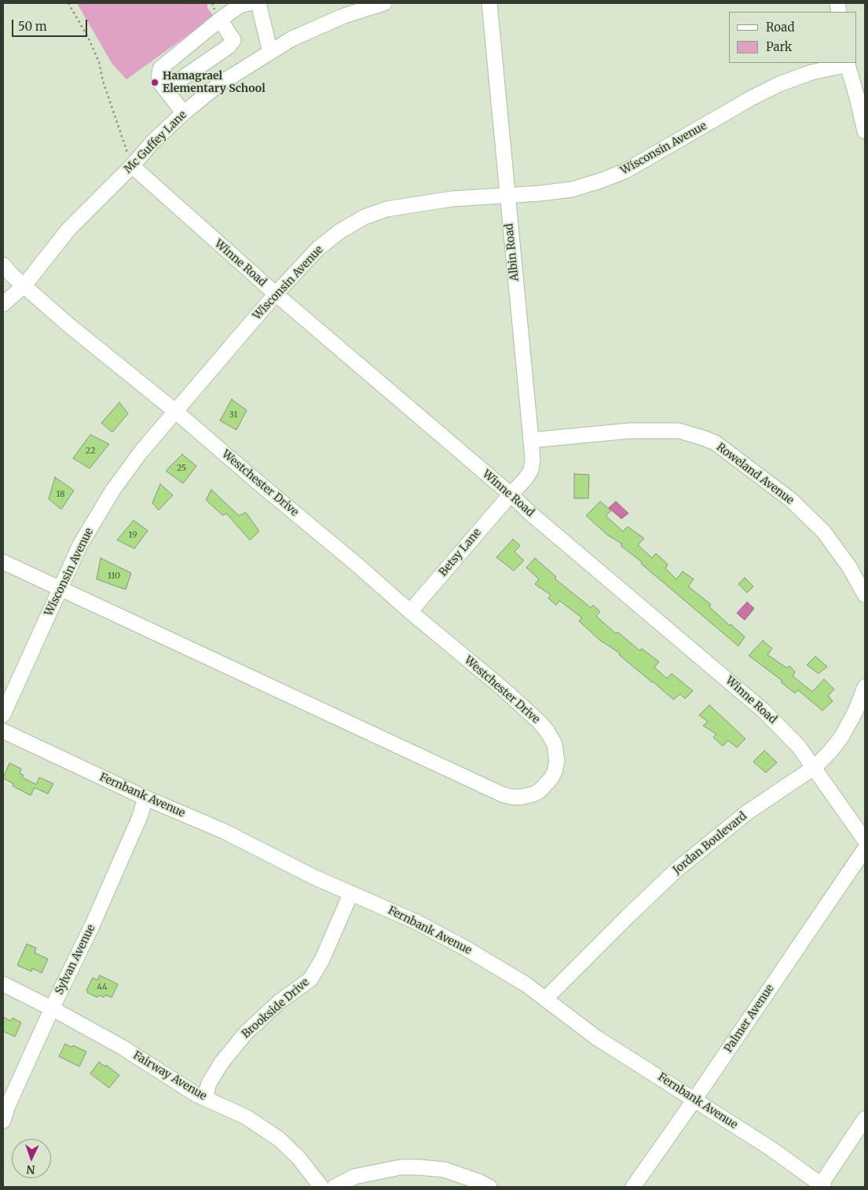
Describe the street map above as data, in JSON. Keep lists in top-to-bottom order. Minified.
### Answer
{"streets":{"street":["Mc Guffey Lane","Wisconsin Avenue","Albin Road","Winne Road","Roweland Avenue","Westchester Drive","Betsy Lane","Fernbank Avenue","Jordan Boulevard","Sylvan Avenue","Brookside Drive","Palmer Avenue","Fairway Avenue"]},"crossings":[["Mc Guffey Lane","Winne Road"],["Mc Guffey Lane","Westchester Drive"],["Wisconsin Avenue","Albin Road"],["Wisconsin Avenue","Winne Road"],["Wisconsin Avenue","Westchester Drive"],["Albin Road","Winne Road"],["Albin Road","Roweland Avenue"],["Albin Road","Betsy Lane"],["Winne Road","Betsy Lane"],["Winne Road","Jordan Boulevard"],["Westchester Drive","Betsy Lane"],["Fernbank Avenue","Jordan Boulevard"],["Fernbank Avenue","Sylvan Avenue"],["Fernbank Avenue","Brookside Drive"],["Fernbank Avenue","Palmer Avenue"],["Sylvan Avenue","Fairway Avenue"],["Brookside Drive","Fairway Avenue"]],"places":["Hamagrael Elementary School"],"house_numbers":["31","22","25","18","19","110","44"],"legend":["Road","Park"],"scale_bar":"50 m","north":"bottom"}
